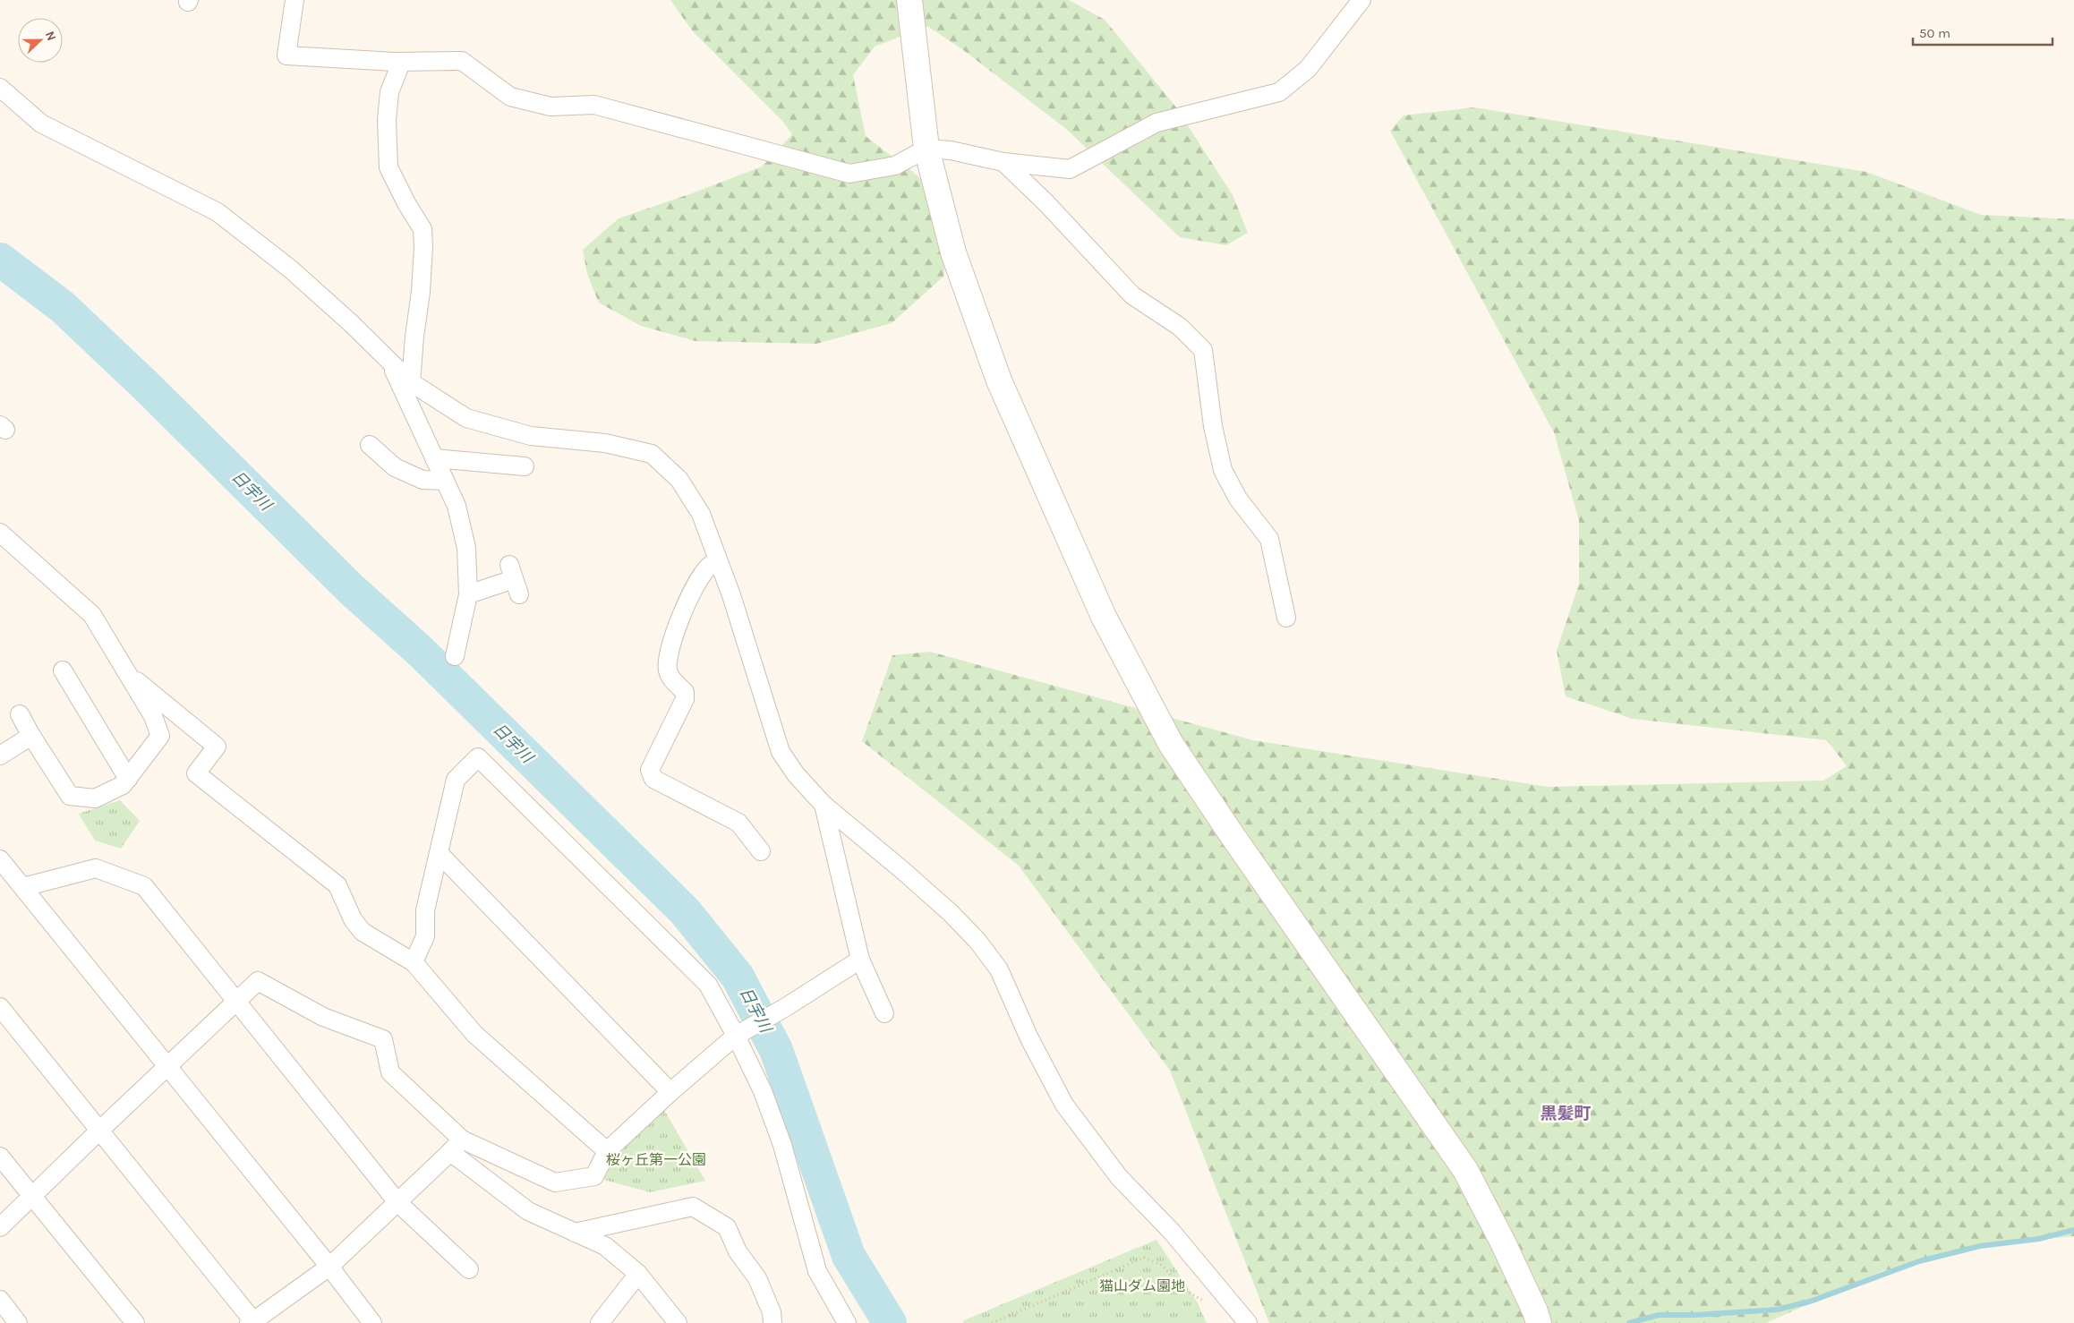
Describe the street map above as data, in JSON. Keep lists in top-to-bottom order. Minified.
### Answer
{"districts":["黒髪町"],"water":["日宇川"],"parks":["桜ヶ丘第一公園","猫山ダム園地"],"scale_bar":"50 m","north":"right"}
